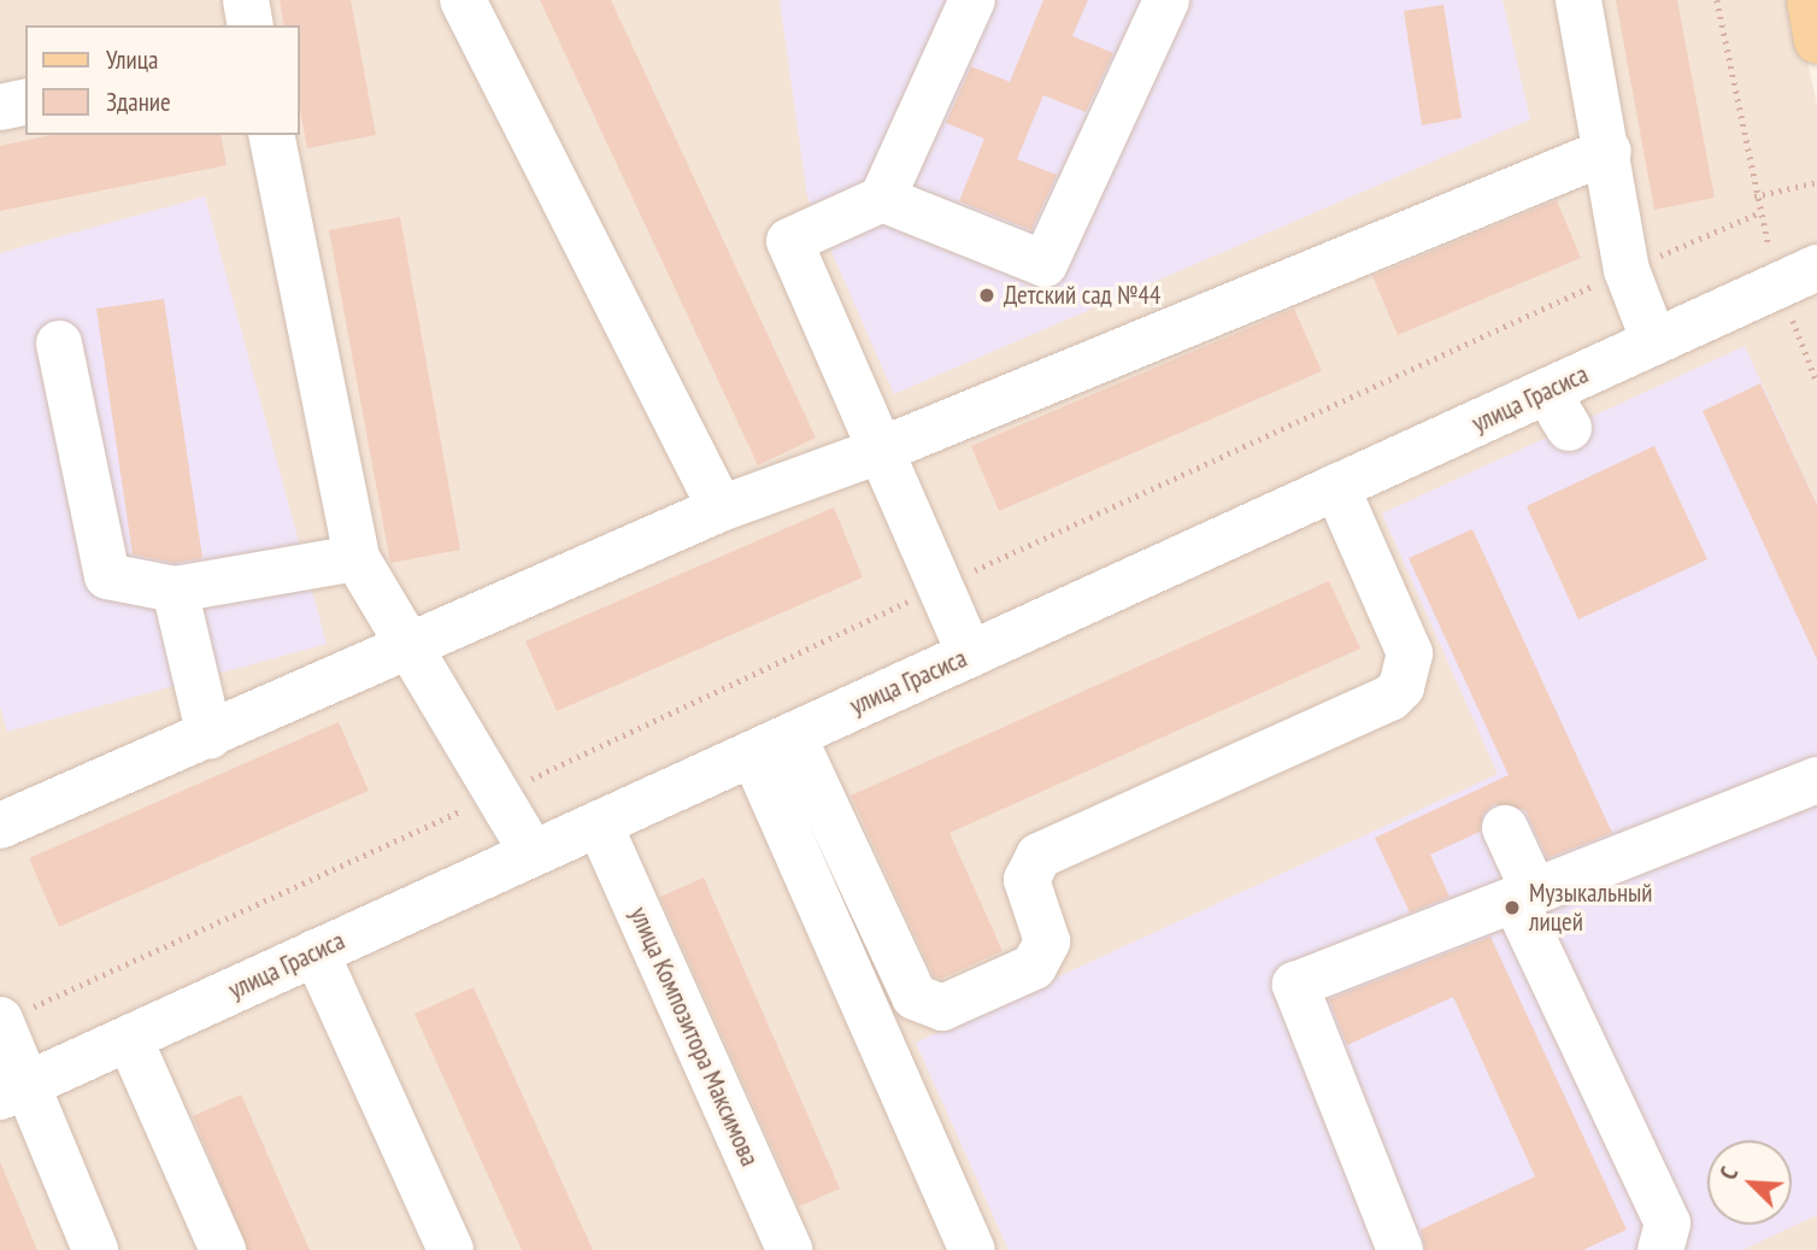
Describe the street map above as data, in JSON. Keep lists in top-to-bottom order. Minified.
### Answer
{"streets":{"street":["улица Грасиса","улица Композитора Максимова"]},"crossings":[["улица Грасиса","улица Композитора Максимова"]],"places":["Детский сад №44","Музыкальный лицей"],"legend":["Улица","Здание"],"north":"top left"}
